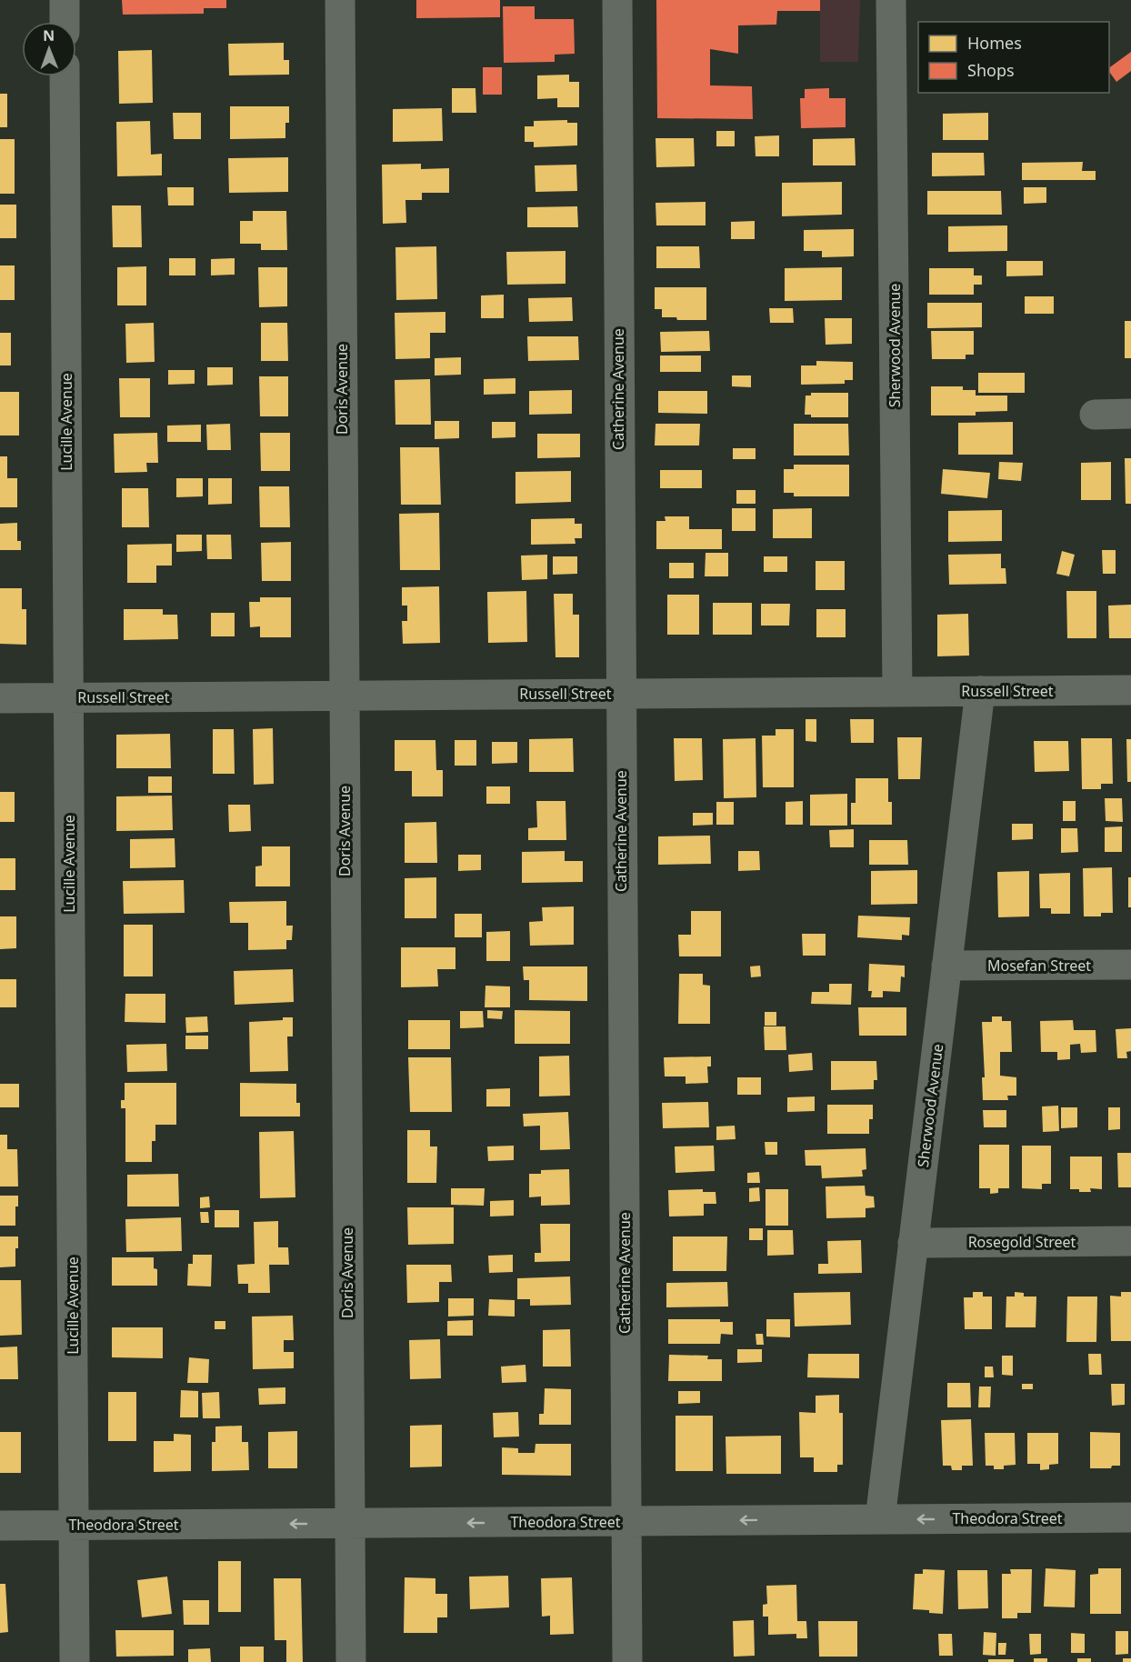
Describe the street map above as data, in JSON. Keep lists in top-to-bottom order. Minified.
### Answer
{"streets":{"street":["Sherwood Avenue","Doris Avenue","Catherine Avenue","Lucille Avenue","Russell Street","Mosefan Street","Rosegold Street","Theodora Street"]},"crossings":[["Sherwood Avenue","Russell Street"],["Sherwood Avenue","Mosefan Street"],["Sherwood Avenue","Rosegold Street"],["Sherwood Avenue","Theodora Street"],["Doris Avenue","Russell Street"],["Doris Avenue","Theodora Street"],["Catherine Avenue","Russell Street"],["Catherine Avenue","Theodora Street"],["Lucille Avenue","Russell Street"],["Lucille Avenue","Theodora Street"]],"one_way":["Theodora Street"],"legend":["Homes","Shops"],"north":"top"}
